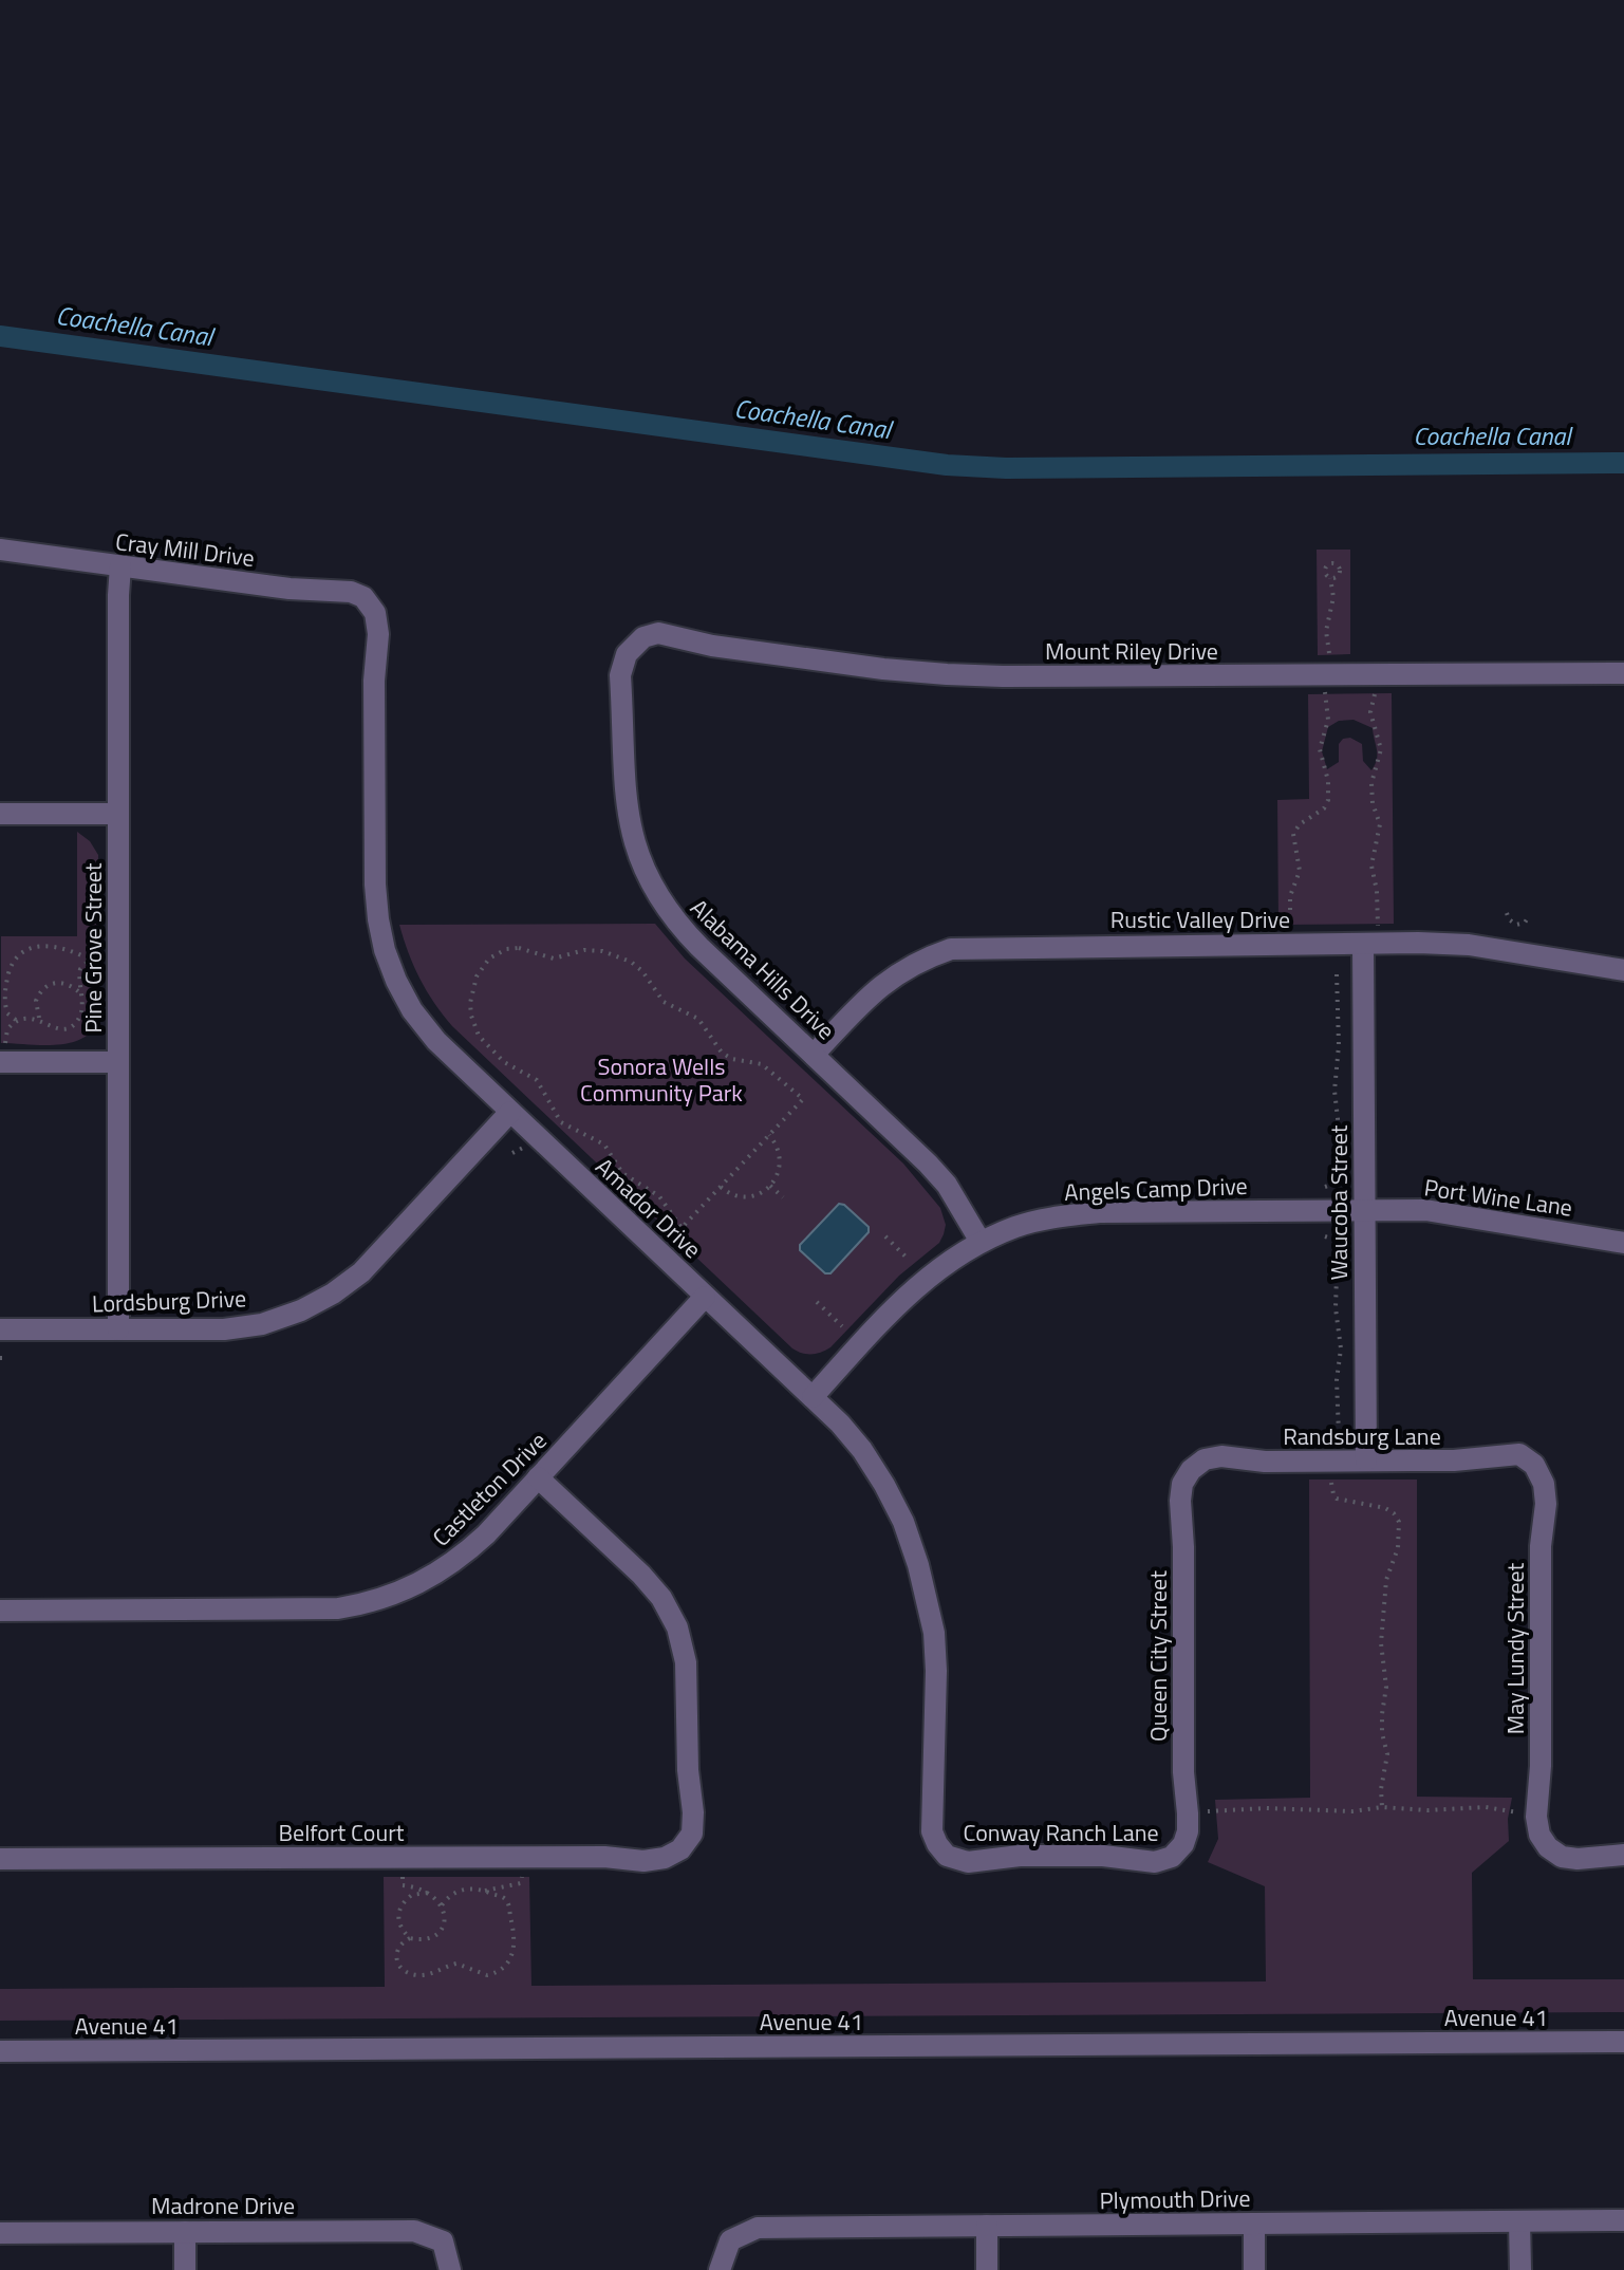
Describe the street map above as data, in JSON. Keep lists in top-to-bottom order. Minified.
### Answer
{"streets":{"street":["Cray Mill Drive","Mount Riley Drive","Rustic Valley Drive","Pine Grove Street","Alabama Hills Drive","Angels Camp Drive","Port Wine Lane","Waucoba Street","Amador Drive","Lordsburg Drive","Randsburg Lane","Castleton Drive","May Lundy Street","Queen City Street","Belfort Court","Conway Ranch Lane","Avenue 41","Plymouth Drive","Madrone Drive"]},"crossings":[["Cray Mill Drive","Pine Grove Street"],["Cray Mill Drive","Amador Drive"],["Mount Riley Drive","Alabama Hills Drive"],["Rustic Valley Drive","Alabama Hills Drive"],["Rustic Valley Drive","Waucoba Street"],["Pine Grove Street","Lordsburg Drive"],["Alabama Hills Drive","Angels Camp Drive"],["Angels Camp Drive","Port Wine Lane"],["Angels Camp Drive","Waucoba Street"],["Angels Camp Drive","Amador Drive"],["Port Wine Lane","Waucoba Street"],["Waucoba Street","Randsburg Lane"],["Amador Drive","Lordsburg Drive"],["Amador Drive","Castleton Drive"],["Amador Drive","Conway Ranch Lane"],["Randsburg Lane","May Lundy Street"],["Randsburg Lane","Queen City Street"],["Castleton Drive","Belfort Court"],["Queen City Street","Conway Ranch Lane"]],"water":["Coachella Canal"],"parks":["Sonora Wells Community Park"]}
